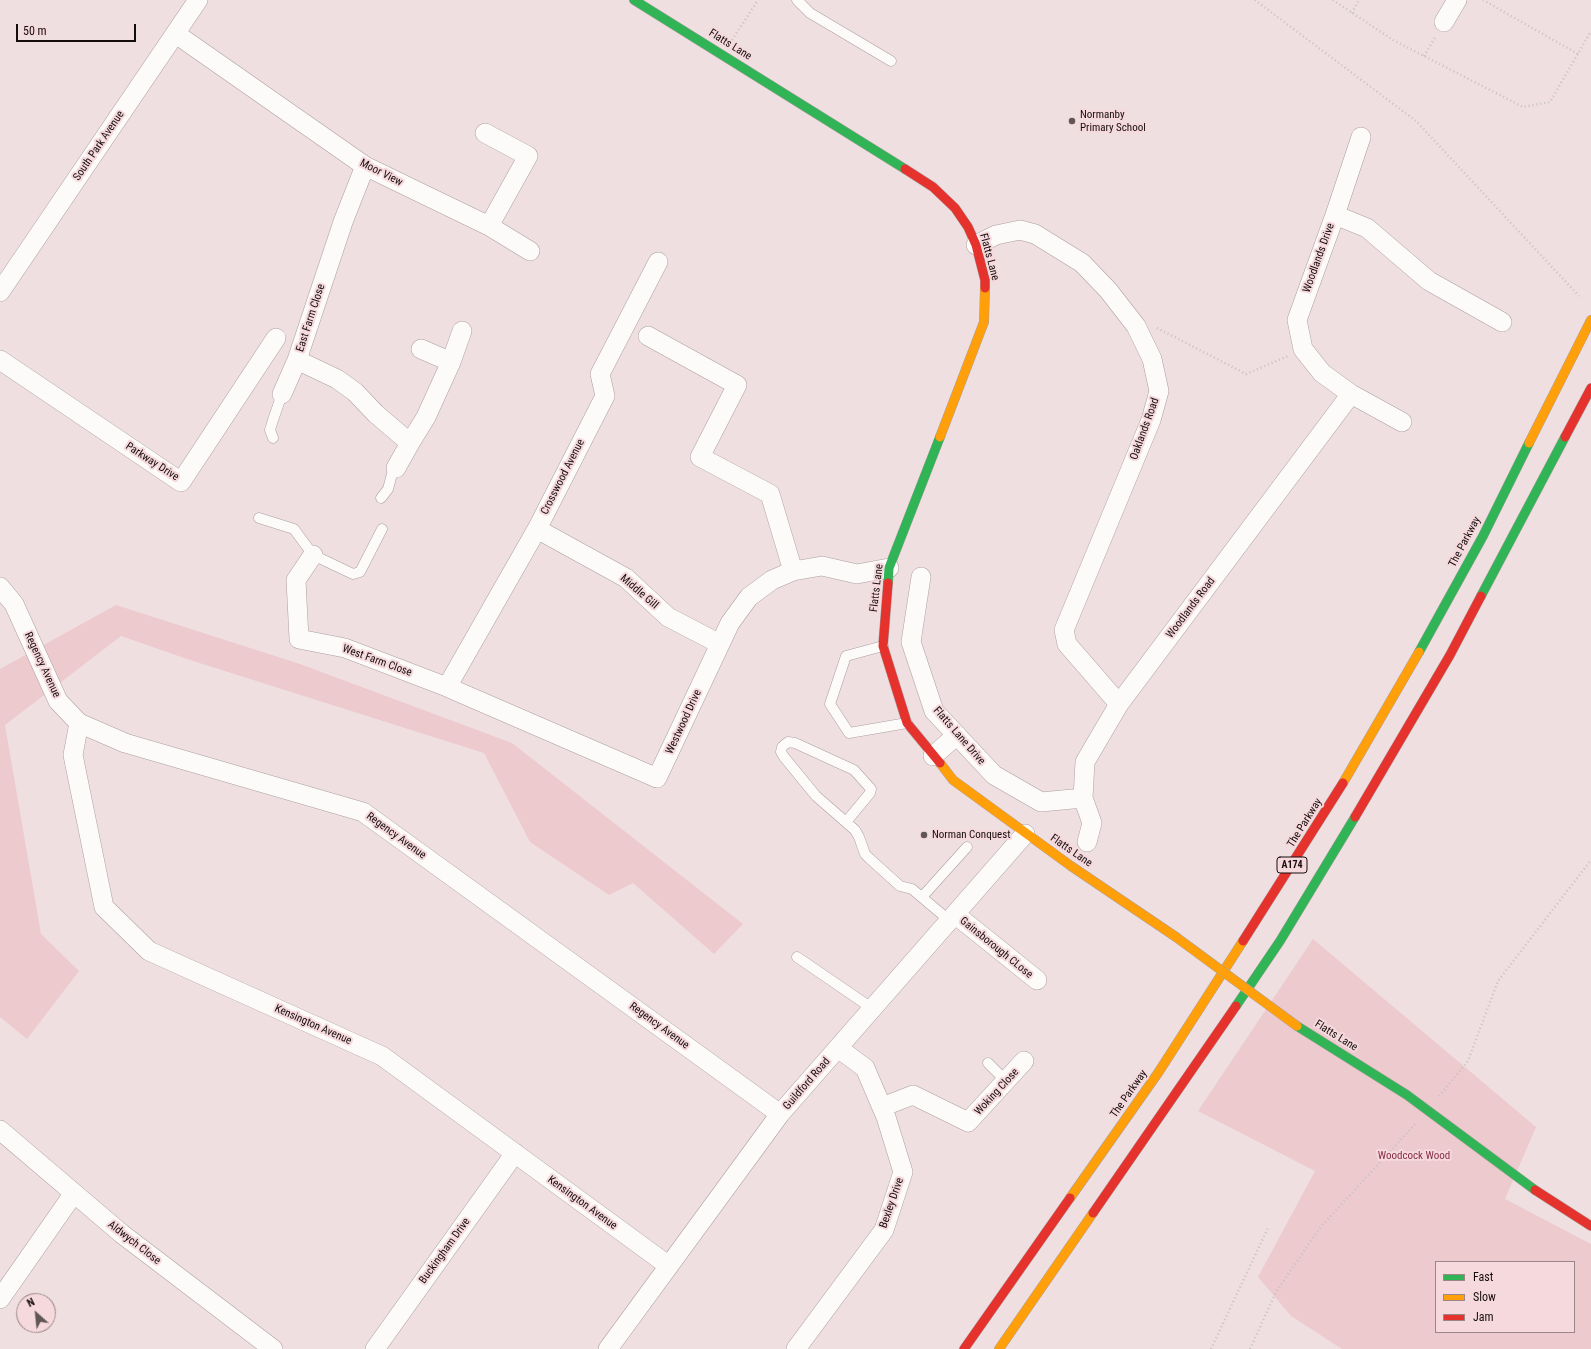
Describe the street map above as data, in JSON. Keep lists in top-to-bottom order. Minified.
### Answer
{"streets":{"main road":["Flatts Lane","The Parkway","A174"],"street":["South Park Avenue","Moor View","Woodlands Drive","East Farm Close","Oaklands Road","Parkway Drive","Crosswood Avenue","Middle Gill","Woodlands Road","West Farm Close","Regency Avenue","Westwood Drive","Flatts Lane Drive","Gainsborough CLose","Kensington Avenue","Guildford Road","Woking Close","Bexley Drive","Aldwych Close","Buckingham Drive"]},"crossings":[["Flatts Lane","Oaklands Road"],["Flatts Lane","Westwood Drive"],["Flatts Lane","Guildford Road"],["South Park Avenue","Moor View"],["Moor View","East Farm Close"],["Woodlands Drive","Woodlands Road"],["Oaklands Road","Woodlands Road"],["Crosswood Avenue","Middle Gill"],["Crosswood Avenue","West Farm Close"],["Crosswood Avenue","Westwood Drive"],["Middle Gill","Westwood Drive"],["Woodlands Road","Flatts Lane Drive"],["West Farm Close","Westwood Drive"],["Regency Avenue","Kensington Avenue"],["Regency Avenue","Guildford Road"],["Gainsborough CLose","Guildford Road"],["Kensington Avenue","Guildford Road"],["Kensington Avenue","Buckingham Drive"],["Guildford Road","Bexley Drive"],["Woking Close","Bexley Drive"]],"parks":["Woodcock Wood"],"places":["Normanby Primary School","Norman Conquest"],"legend":["Fast","Slow","Jam"],"scale_bar":"50 m","north":"top left"}
